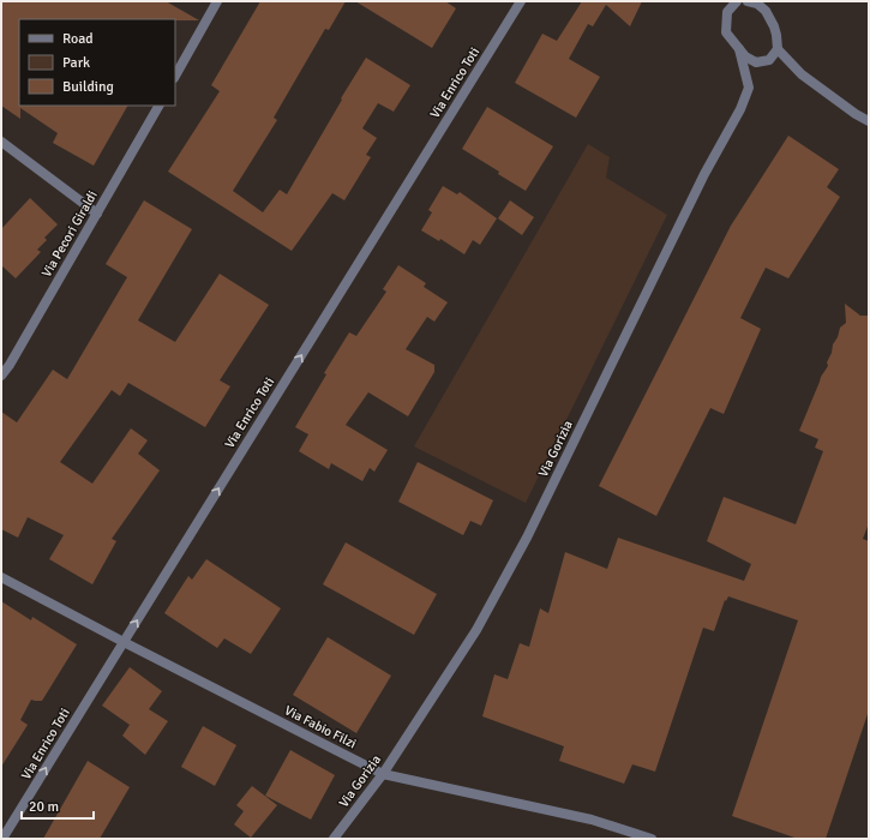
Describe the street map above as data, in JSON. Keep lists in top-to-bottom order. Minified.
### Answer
{"streets":{"street":["Via Enrico Toti","Via Pecori Giraldi","Via Gorizia","Via Fabio Filzi"]},"crossings":[["Via Enrico Toti","Via Fabio Filzi"],["Via Gorizia","Via Fabio Filzi"]],"one_way":["Via Enrico Toti"],"legend":["Road","Park","Building"],"scale_bar":"20 m"}
